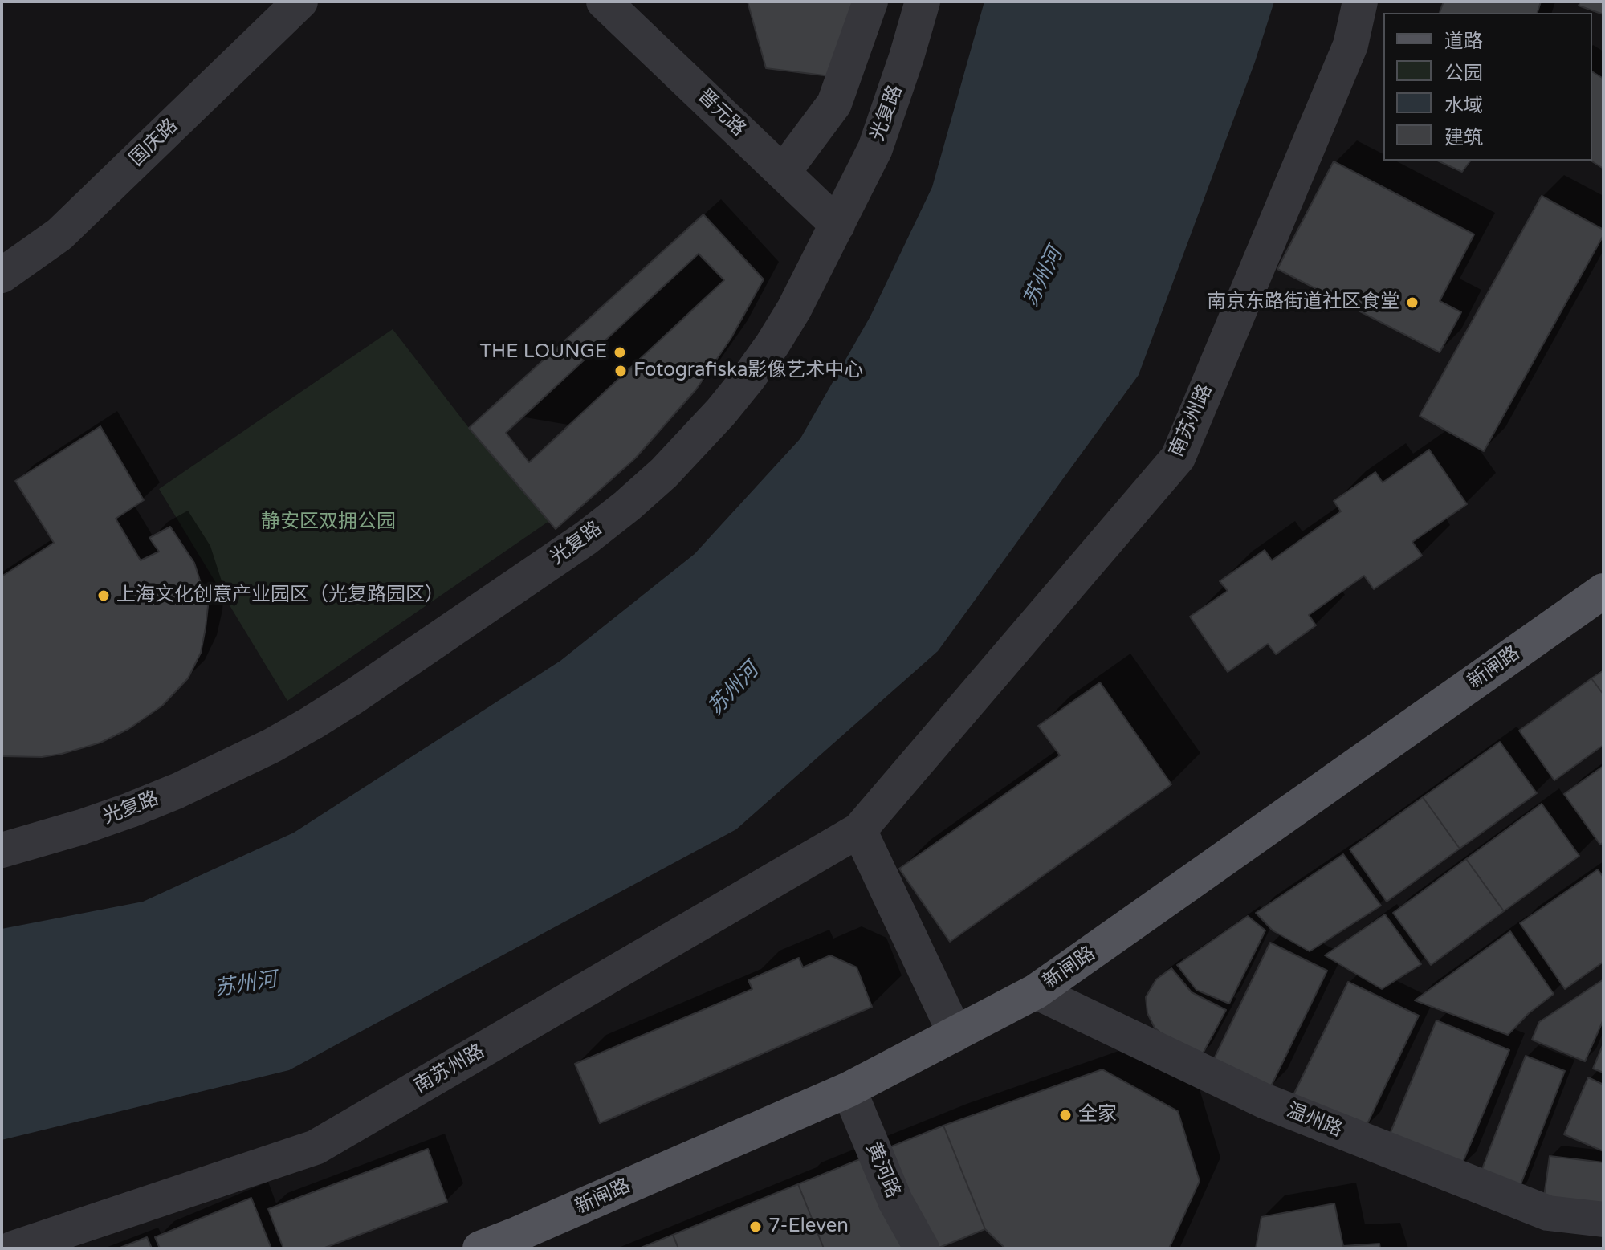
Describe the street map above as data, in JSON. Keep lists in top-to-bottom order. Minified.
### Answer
{"streets":{"main road":["新闸路"],"street":["晋元路","光复路","国庆路","南苏州路","温州路","黄河路"]},"crossings":[["晋元路","光复路"],["新闸路","温州路"],["新闸路","黄河路"]],"water":["苏州河"],"parks":["静安区双拥公园"],"places":["南京东路街道社区食堂","THE LOUNGE","Fotografiska影像艺术中心","上海文化创意产业园区（光复路园区）","全家","7-Eleven"],"legend":["道路","公园","水域","建筑"]}
